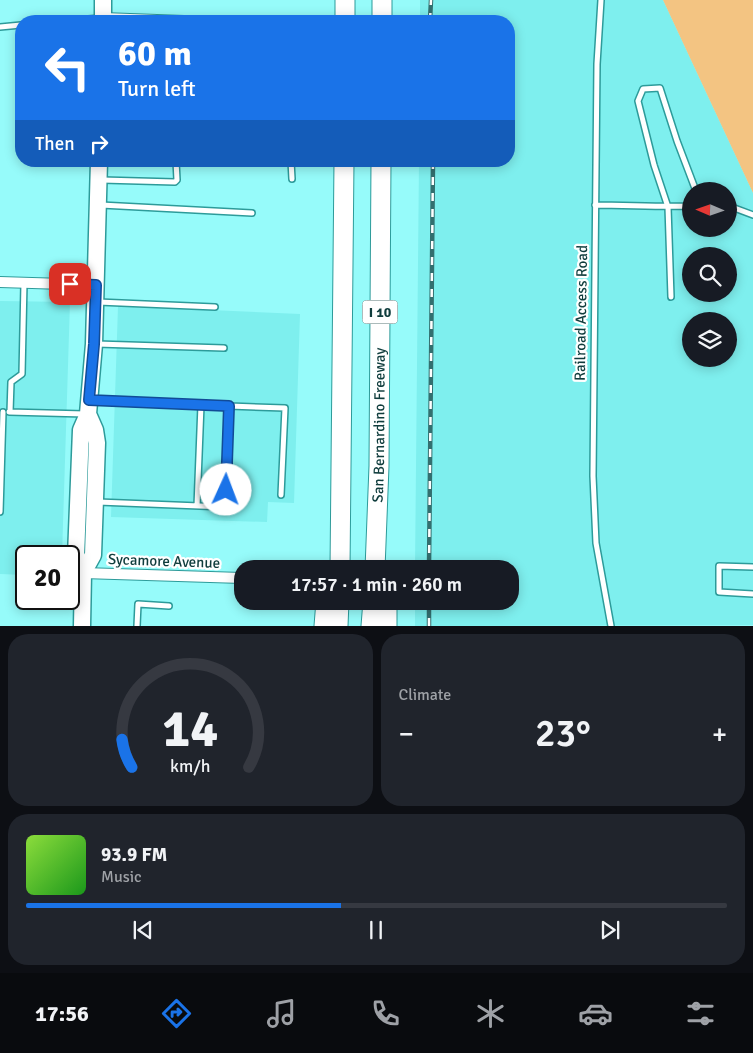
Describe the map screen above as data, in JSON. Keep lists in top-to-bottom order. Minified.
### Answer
{"streets":{"highway":["I 10","San Bernardino Freeway"],"street":["Sycamore Avenue"],"lane":["Railroad Access Road"]},"north":"left","page":{"turn":["60 m","Turn left"],"then":"Then","limit":"20","trip":"17:57 · 1 min · 260 m","tile":"Climate","heat":["−","23°","+"],"song":["93.9 FM","Music"],"tabs":"17:56","gauge":["14","km/h"]}}
